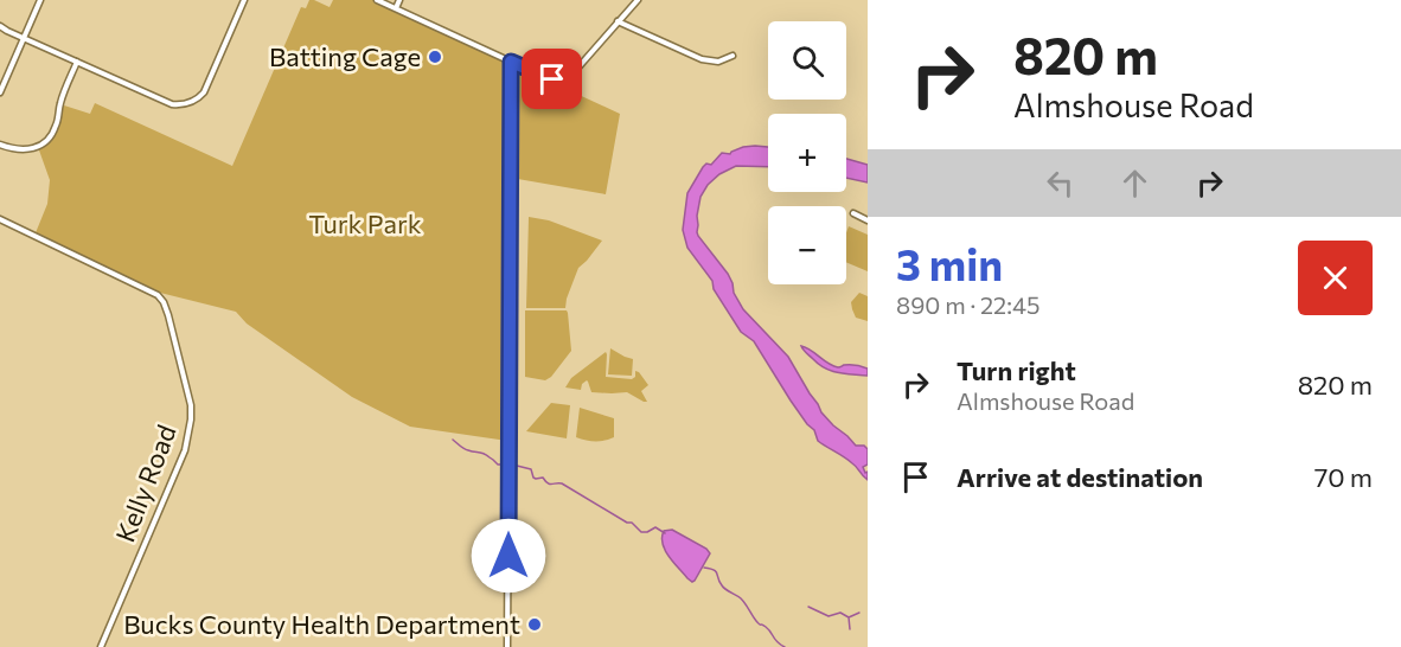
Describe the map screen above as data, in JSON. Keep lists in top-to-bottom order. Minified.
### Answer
{"streets":{"street":["Kelly Road"]},"parks":["Turk Park"],"places":["Batting Cage","Bucks County Health Department"],"page":{"turn":["820 m","Almshouse Road"],"map_buttons":["+","−"],"heading":["3 min","890 m · 22:45"],"list":[{"name":"Turn right","note":"Almshouse Road","value":"820 m"},{"name":"Arrive at destination","value":"70 m"}]}}
